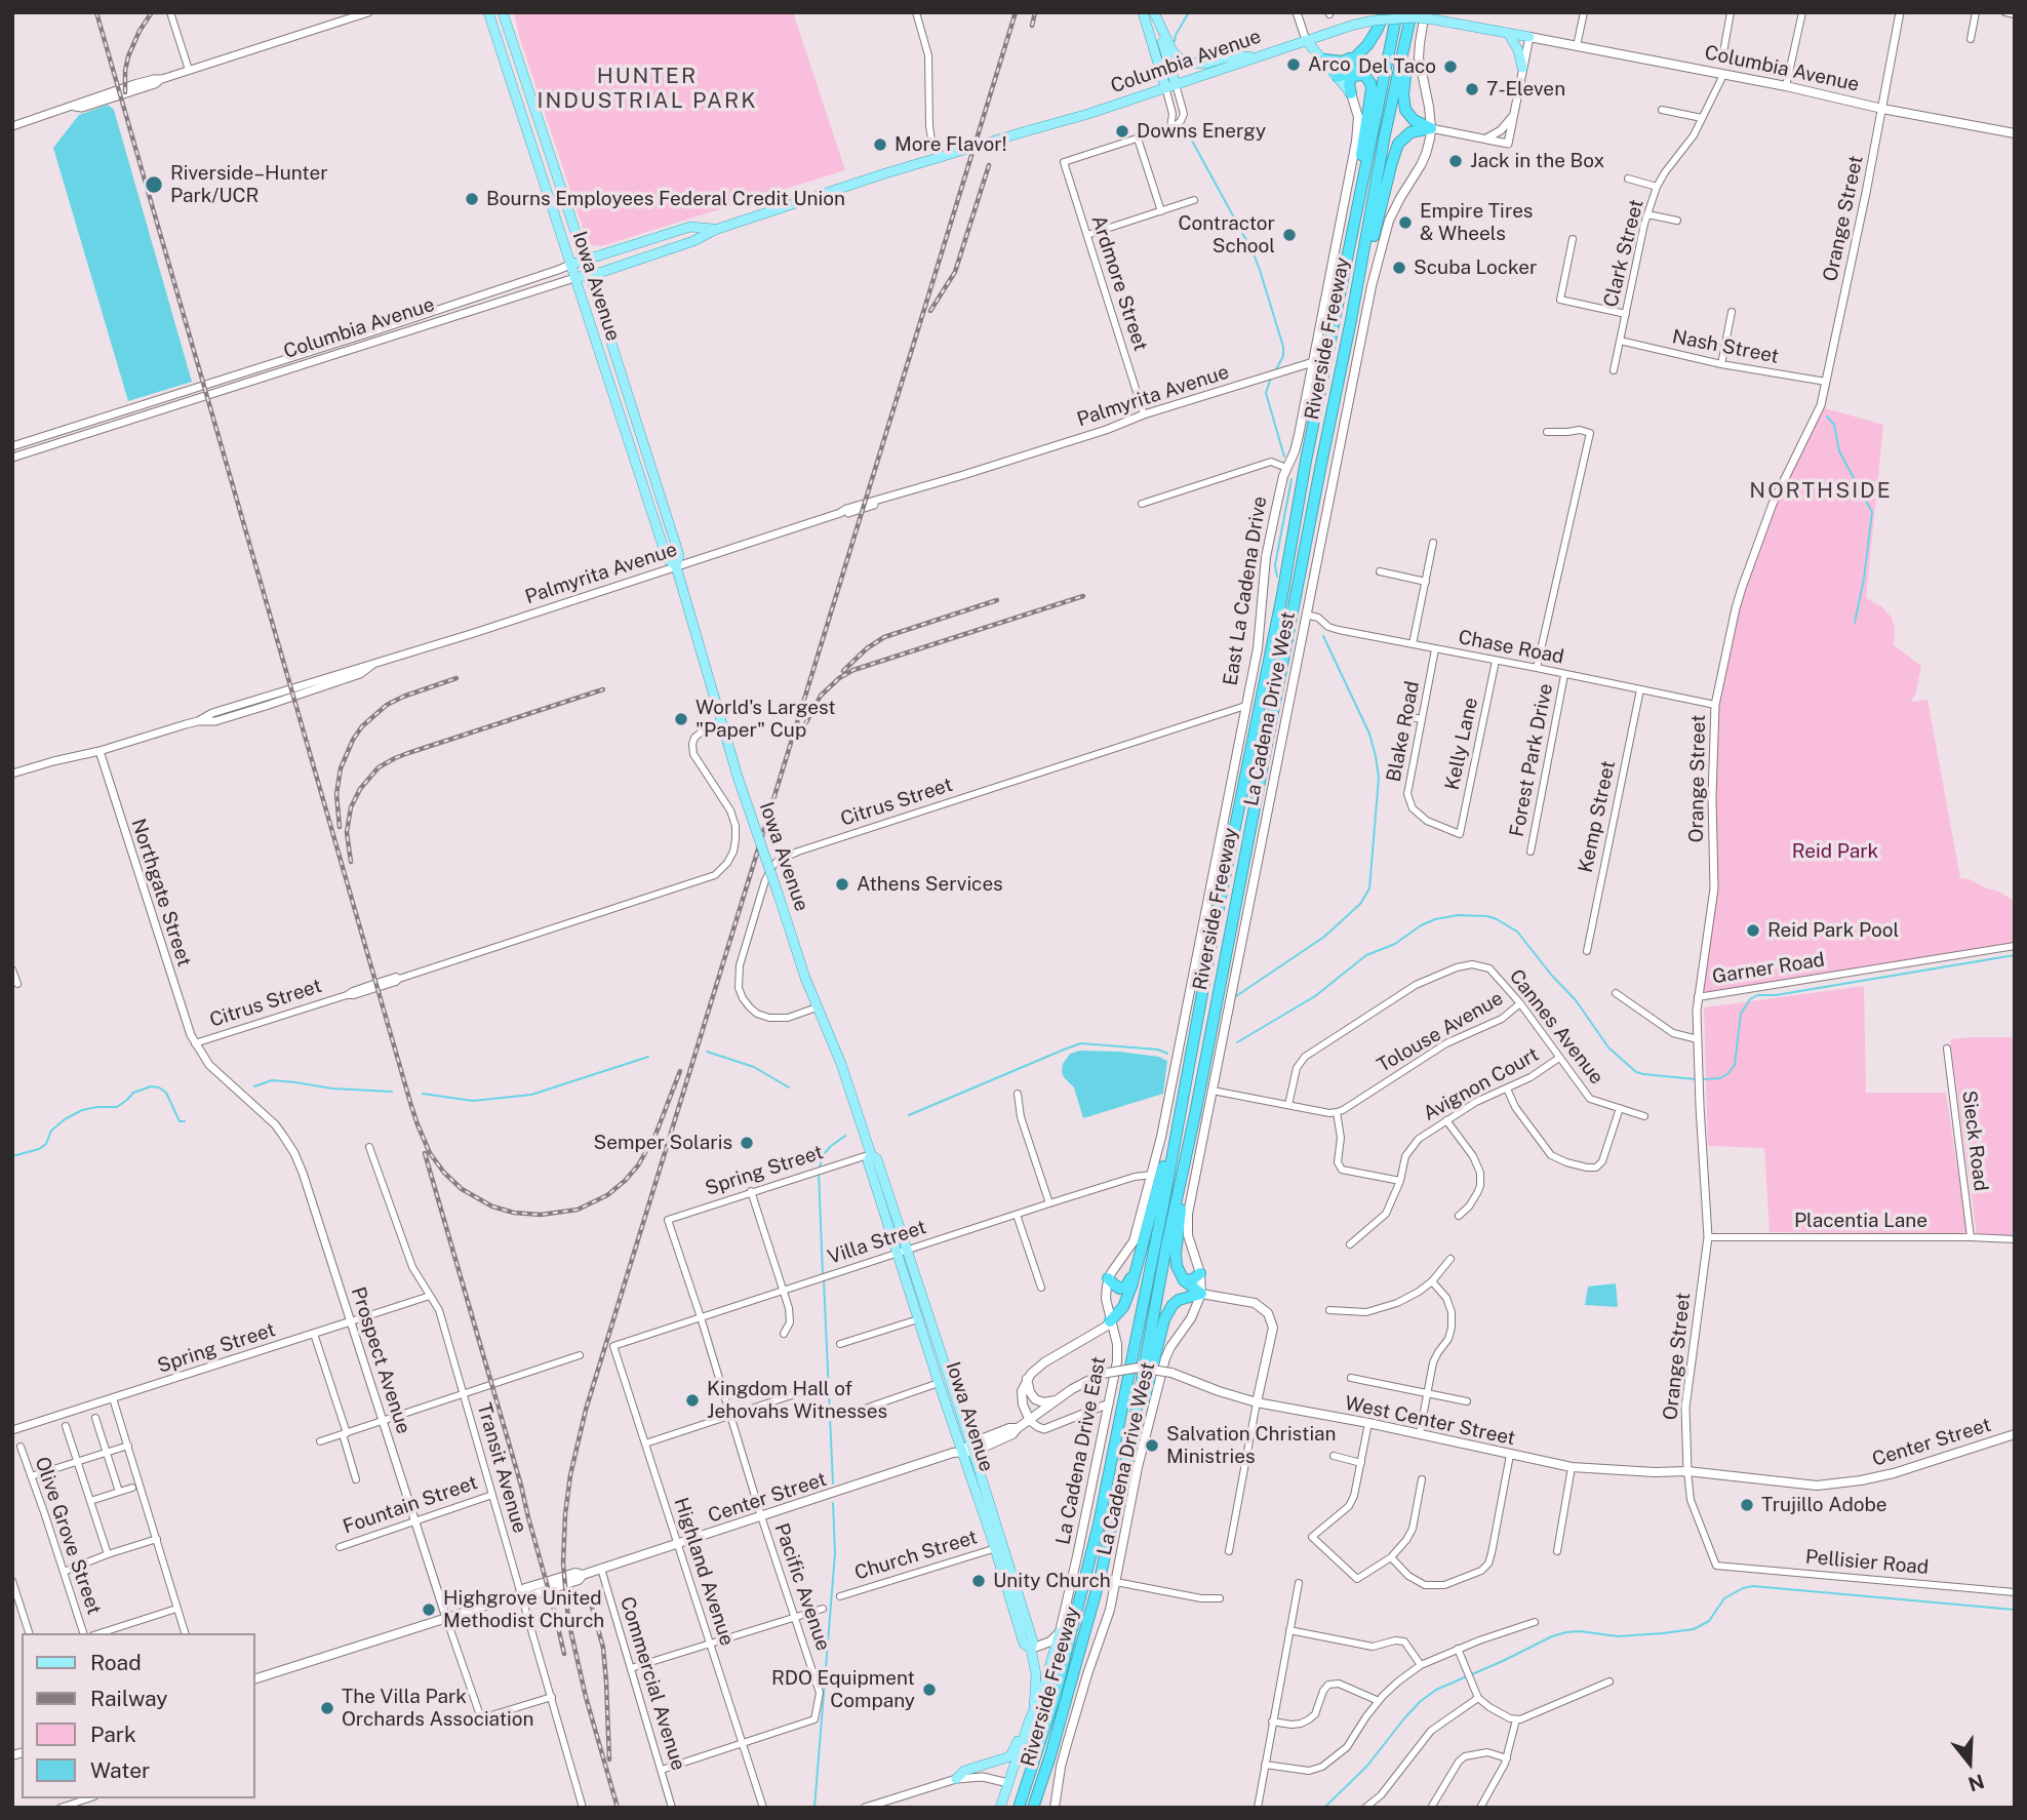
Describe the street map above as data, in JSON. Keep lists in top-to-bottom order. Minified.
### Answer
{"streets":{"highway":["Riverside Freeway"],"main road":["Columbia Avenue","Iowa Avenue","East La Cadena Drive","La Cadena Drive West","West Center Street","Center Street","La Cadena Drive East"],"street":["Orange Street","Clark Street","Ardmore Street","Nash Street","Palmyrita Avenue","Chase Road","Blake Road","Kelly Lane","Forest Park Drive","Citrus Street","Kemp Street","Northgate Street","Garner Road","Cannes Avenue","Tolouse Avenue","Avignon Court","Sieck Road","Spring Street","Placentia Lane","Villa Street","Prospect Avenue","Transit Avenue","Fountain Street","Olive Grove Street","Church Street","Pellisier Road","Highland Avenue","Pacific Avenue","Commercial Avenue"]},"crossings":[["Columbia Avenue","Orange Street"],["Columbia Avenue","Clark Street"],["Columbia Avenue","Iowa Avenue"],["Columbia Avenue","East La Cadena Drive"],["Orange Street","Nash Street"],["Orange Street","Chase Road"],["Orange Street","Garner Road"],["Orange Street","Placentia Lane"],["Orange Street","West Center Street"],["Orange Street","Center Street"],["Orange Street","Pellisier Road"],["Clark Street","Nash Street"],["Ardmore Street","Palmyrita Avenue"],["Iowa Avenue","Palmyrita Avenue"],["Iowa Avenue","Citrus Street"],["Iowa Avenue","Spring Street"],["Iowa Avenue","Villa Street"],["Iowa Avenue","Center Street"],["Iowa Avenue","Church Street"],["Palmyrita Avenue","East La Cadena Drive"],["Palmyrita Avenue","Northgate Street"],["East La Cadena Drive","Citrus Street"],["East La Cadena Drive","Villa Street"],["Chase Road","La Cadena Drive West"],["Chase Road","Blake Road"],["Chase Road","Kelly Lane"],["Chase Road","Forest Park Drive"],["Chase Road","Kemp Street"],["Blake Road","Kelly Lane"],["Citrus Street","Northgate Street"],["Citrus Street","Prospect Avenue"],["Northgate Street","Prospect Avenue"],["Cannes Avenue","Tolouse Avenue"],["Cannes Avenue","Avignon Court"],["Sieck Road","Placentia Lane"],["Spring Street","Prospect Avenue"],["Spring Street","Transit Avenue"],["Spring Street","Pacific Avenue"],["Villa Street","Highland Avenue"],["Villa Street","Pacific Avenue"],["Prospect Avenue","Center Street"],["Prospect Avenue","Transit Avenue"],["Prospect Avenue","Fountain Street"],["West Center Street","Center Street"],["Center Street","Transit Avenue"],["Center Street","Highland Avenue"],["Center Street","Pacific Avenue"],["Center Street","Commercial Avenue"],["Transit Avenue","Fountain Street"],["Highland Avenue","Pacific Avenue"]],"districts":["HUNTER INDUSTRIAL PARK","NORTHSIDE"],"parks":["Reid Park"],"places":["Arco","Del Taco","7-Eleven","Downs Energy","More Flavor!","Jack in the Box","Riverside–Hunter Park/UCR","Bourns Employees Federal Credit Union","Empire Tires & Wheels","Contractor School","Scuba Locker","World's Largest \"Paper\" Cup","Athens Services","Reid Park Pool","Semper Solaris","Kingdom Hall of Jehovahs Witnesses","Salvation Christian Ministries","Trujillo Adobe","Unity Church","Highgrove United Methodist Church","RDO Equipment Company","The Villa Park Orchards Association"],"legend":["Road","Railway","Park","Water"],"north":"bottom"}
